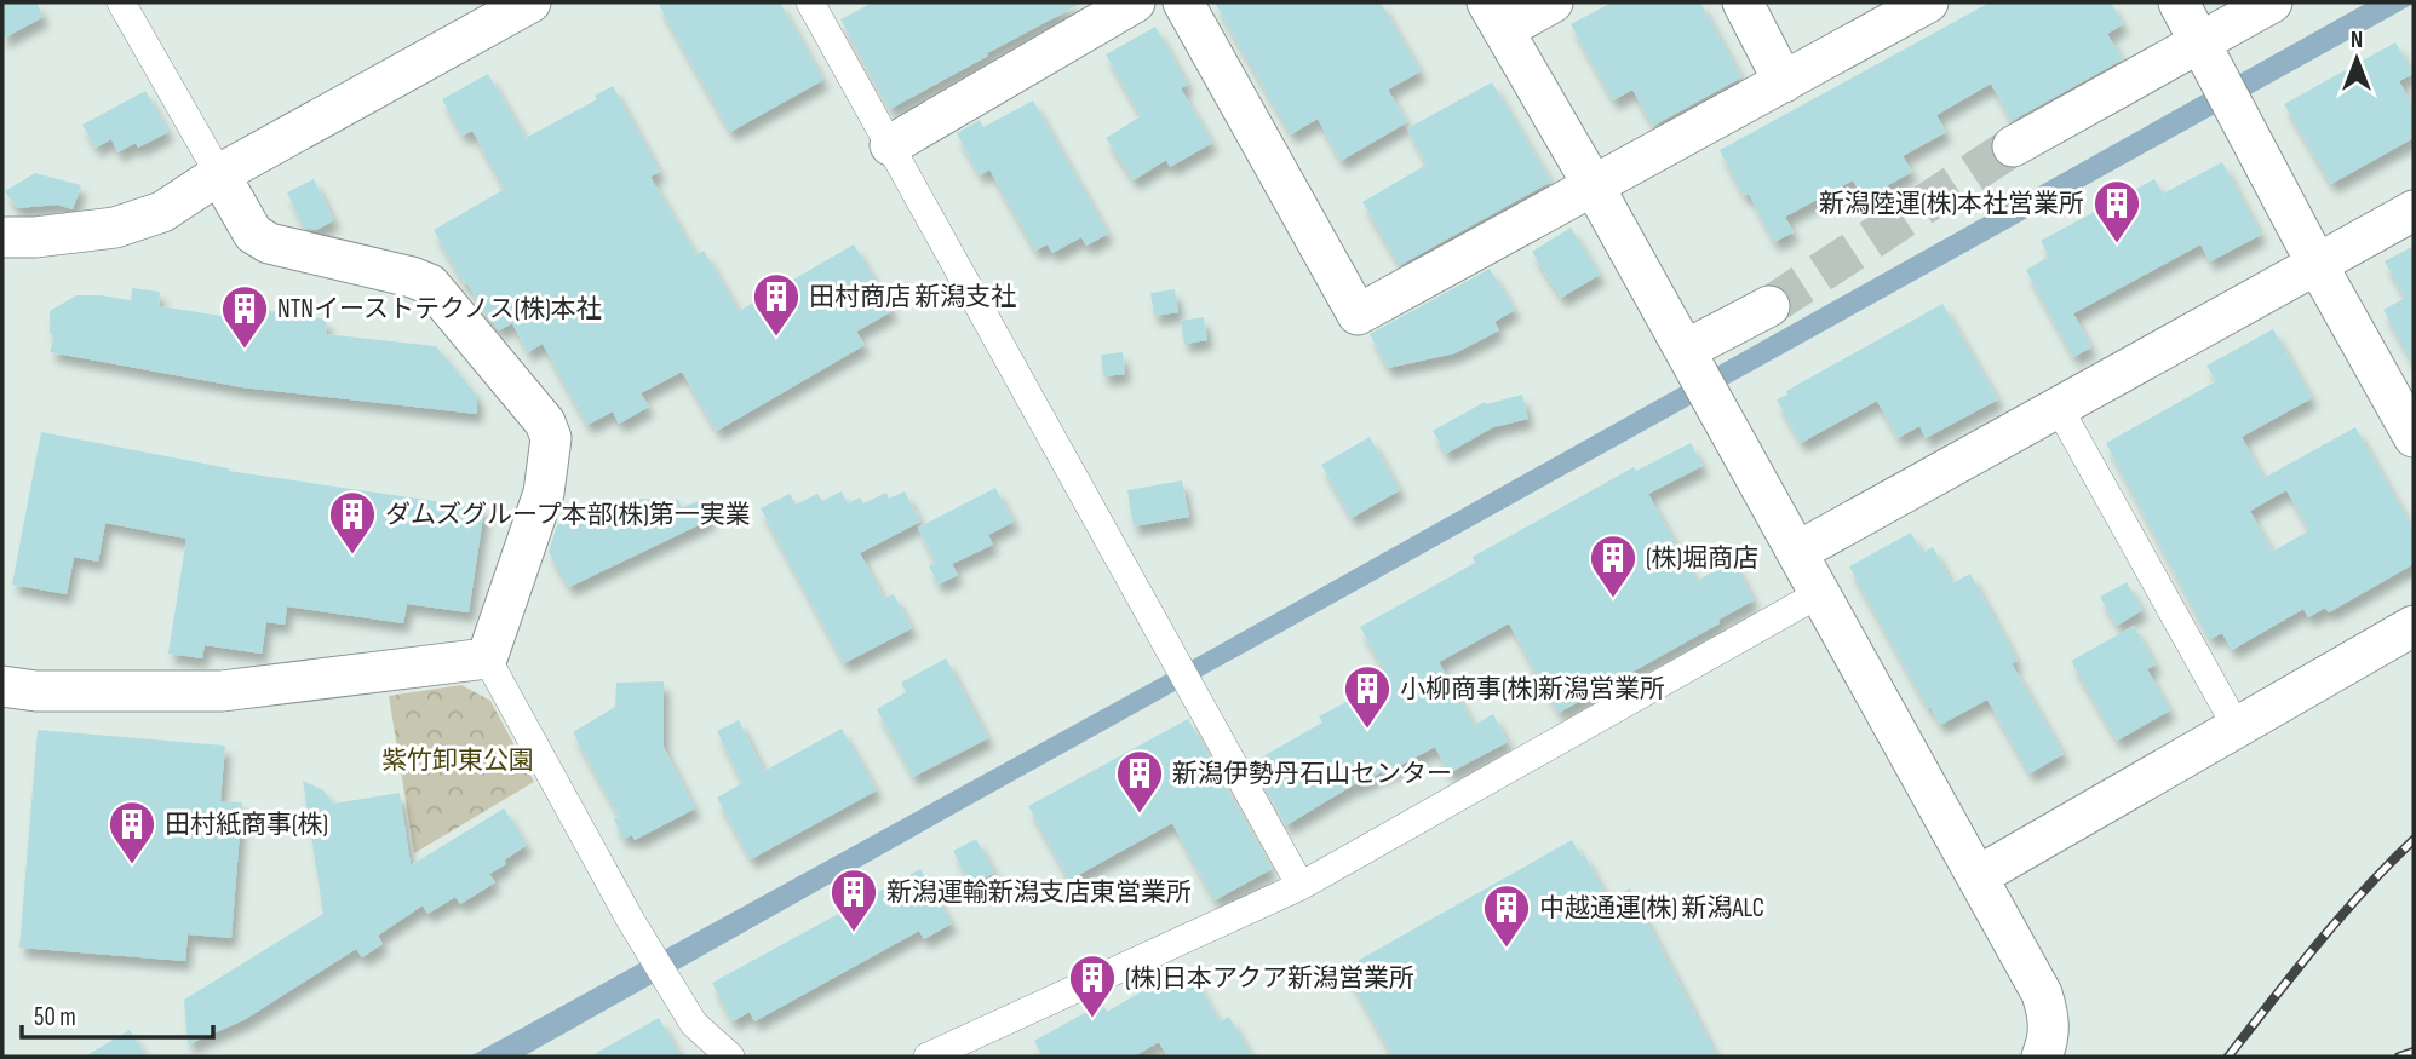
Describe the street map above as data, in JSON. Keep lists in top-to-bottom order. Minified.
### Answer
{"parks":["紫竹卸東公園"],"places":{"building":["新潟陸運(株)本社営業所","田村商店 新潟支社","NTNイーストテクノス(株)本社","ダムズグループ本部(株)第一実業","(株)堀商店","小柳商事(株)新潟営業所","新潟伊勢丹石山センター","田村紙商事(株)","新潟運輸新潟支店東営業所","中越通運(株) 新潟ALC","(株)日本アクア新潟営業所"]},"scale_bar":"50 m","north":"top"}
